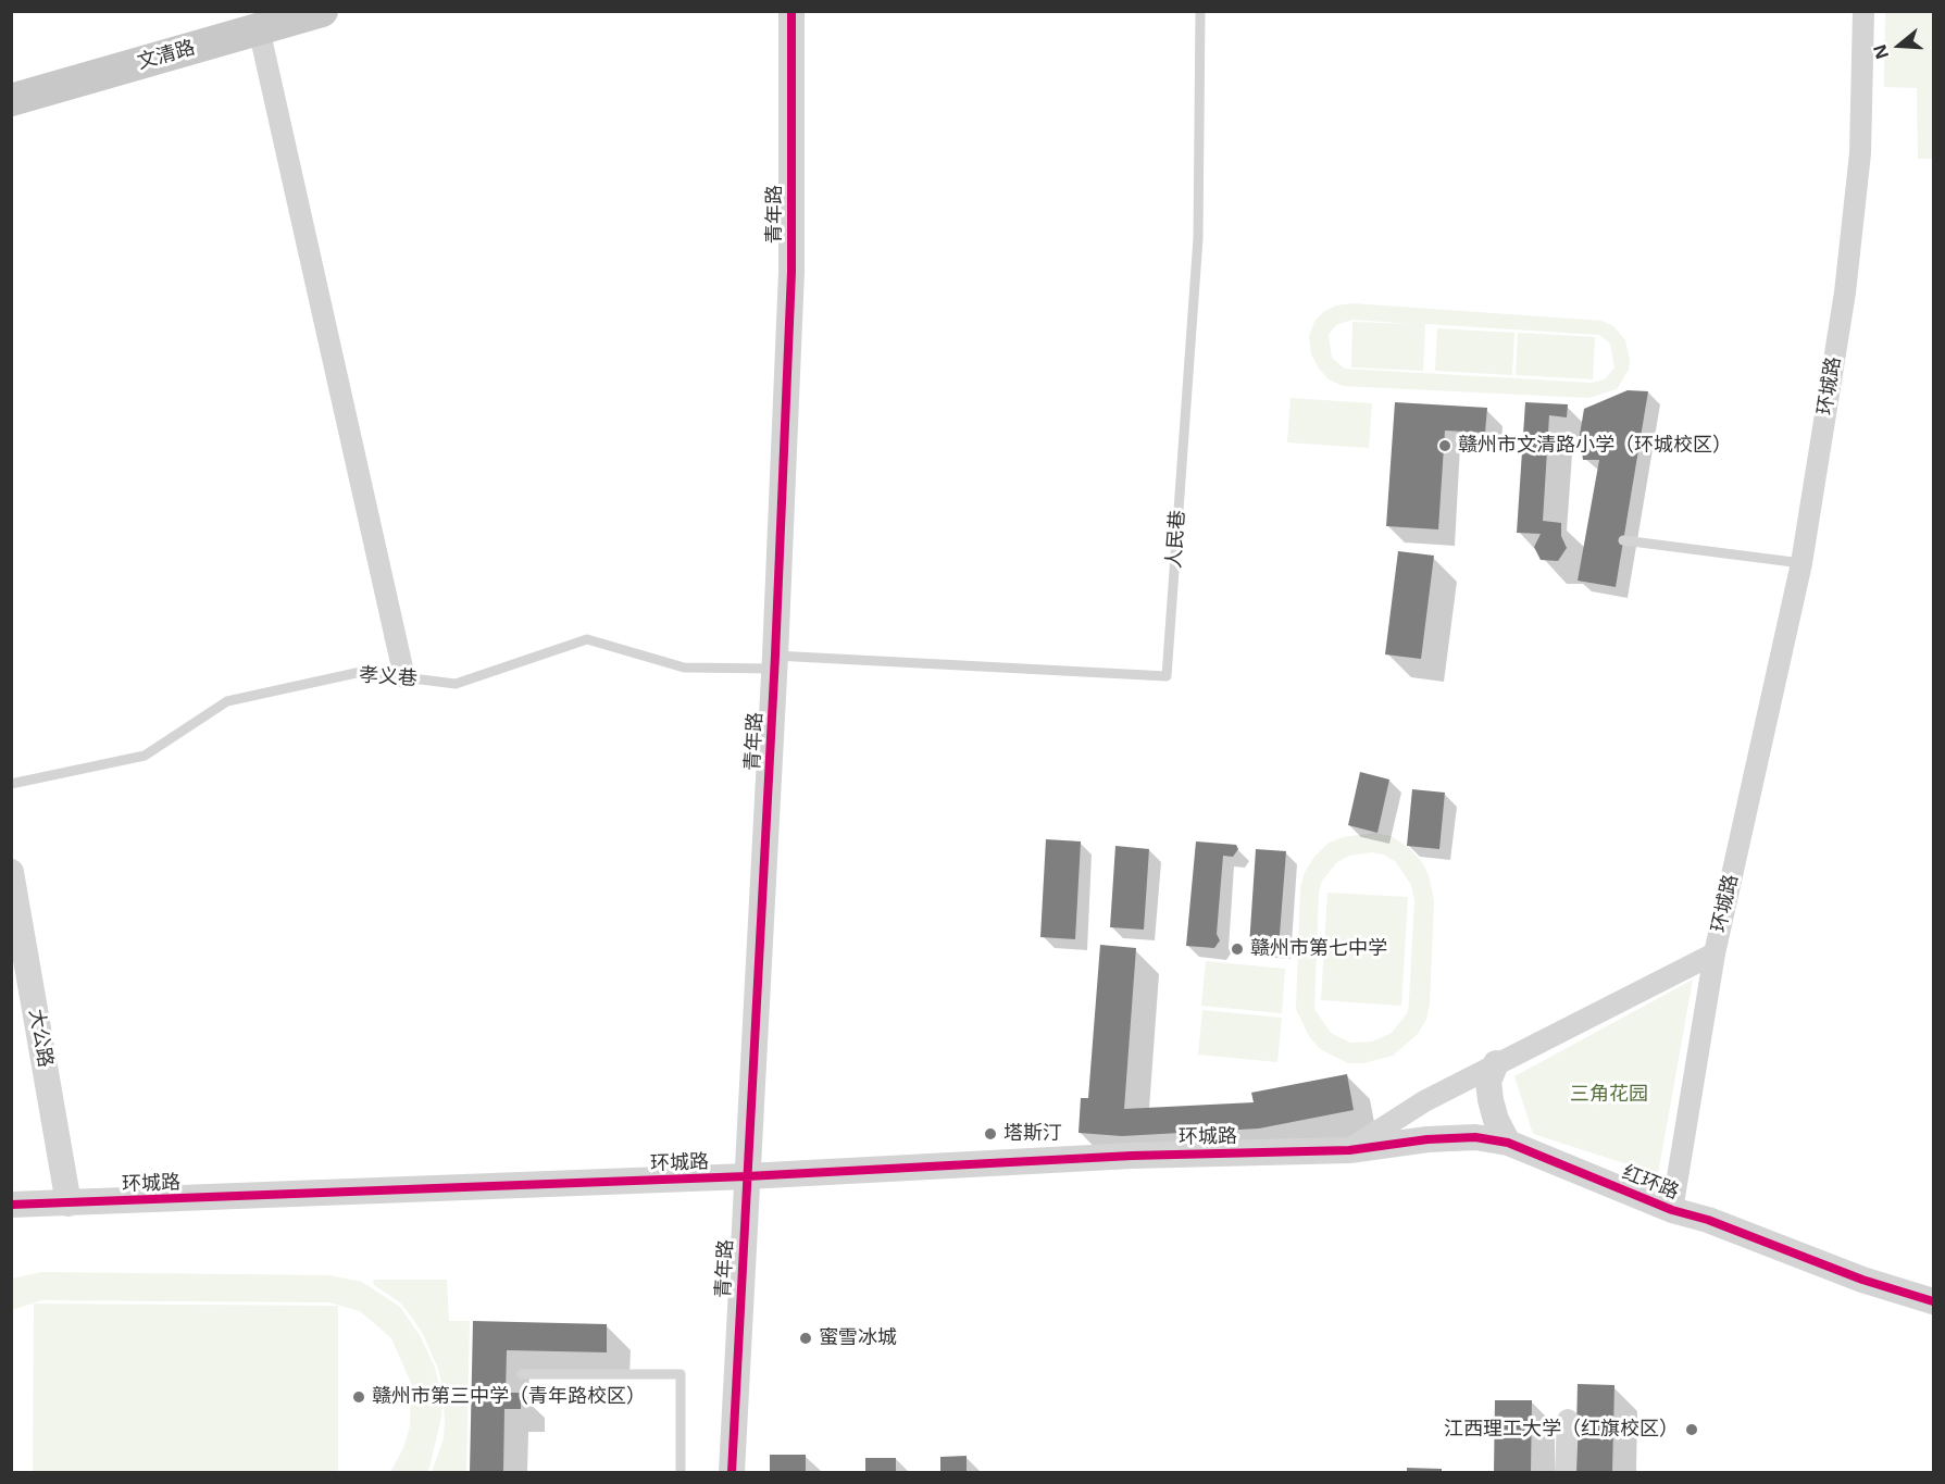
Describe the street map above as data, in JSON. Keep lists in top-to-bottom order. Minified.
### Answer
{"streets":{"main road":["文清路"],"street":["青年路","环城路","大公路","红环路"],"lane":["人民巷","孝义巷"]},"crossings":[["青年路","环城路"],["青年路","人民巷"],["青年路","孝义巷"],["环城路","大公路"],["环城路","红环路"],["人民巷","孝义巷"]],"parks":["三角花园"],"places":["赣州市文清路小学（环城校区）","赣州市第七中学","塔斯汀","蜜雪冰城","赣州市第三中学（青年路校区）","江西理工大学（红旗校区）"],"north":"left"}
